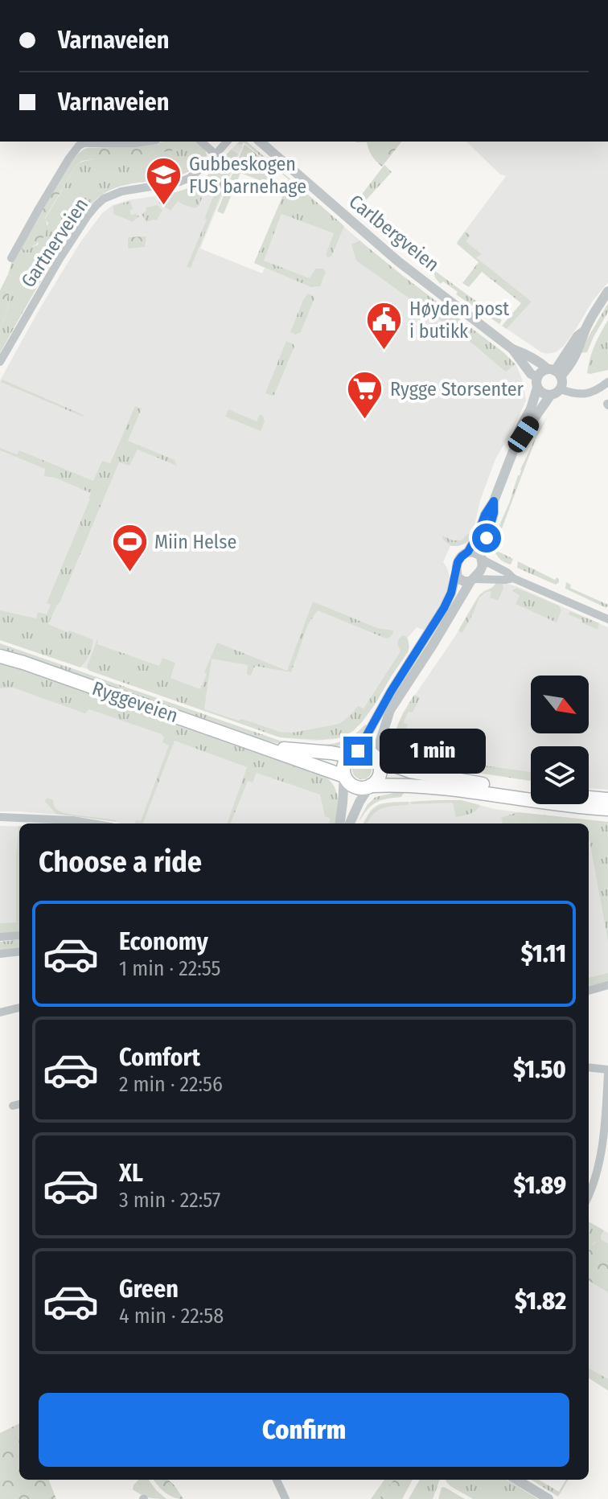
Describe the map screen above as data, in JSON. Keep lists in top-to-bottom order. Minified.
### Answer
{"streets":{"main road":["Ryggeveien"],"street":["Carlbergveien","Gartnerveien"]},"places":{"school or university":["Gubbeskogen FUS barnehage"],"public building":["Høyden post i butikk"],"supermarket":["Rygge Storsenter"],"sports":["Miin Helse"]},"north":"bottom right","page":{"banner":["Varnaveien","Varnaveien"],"bubble":"1 min","heading":"Choose a ride","list":[{"name":"Economy","note":"1 min · 22:55","value":"$1.11"},{"name":"Comfort","note":"2 min · 22:56","value":"$1.50"},{"name":"XL","note":"3 min · 22:57","value":"$1.89"},{"name":"Green","note":"4 min · 22:58","value":"$1.82"}],"buttons":"Confirm"}}
